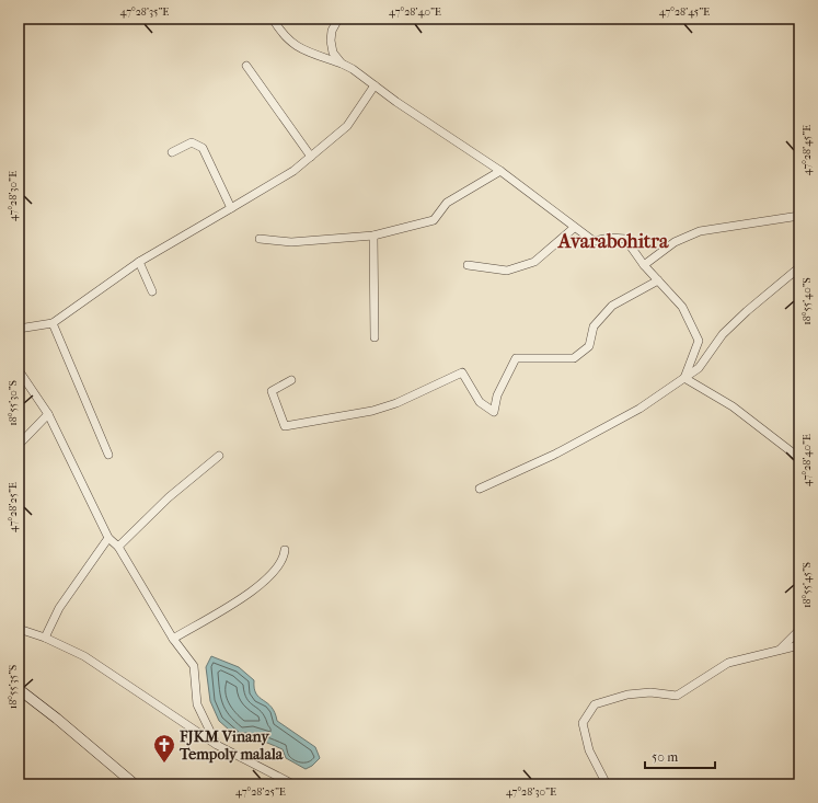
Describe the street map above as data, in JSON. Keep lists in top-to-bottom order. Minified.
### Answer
{"districts":["Avarabohitra"],"places":{"church":["FJKM Vinany Tempoly malala"]},"scale_bar":"50 m","coordinates":["47°28'35\"E","47°28'40\"E","47°28'45\"E","47°28'30\"E","18°55'40\"S","18°55'30\"S","47°28'25\"E","18°55'45\"S","18°55'35\"S"]}
